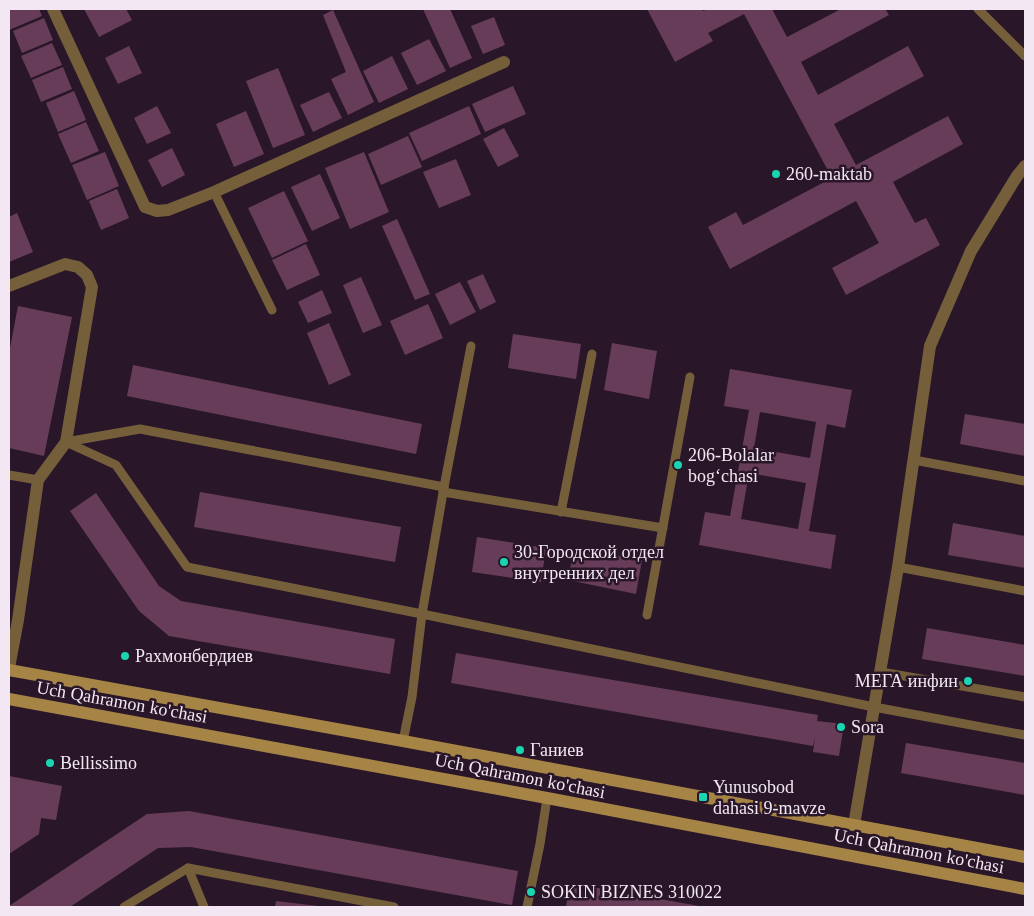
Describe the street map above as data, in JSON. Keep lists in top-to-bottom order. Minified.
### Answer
{"streets":{"main road":["Uch Qahramon ko'chasi"]},"places":{"other":["260-maktab","206-Bolalar bogʻchasi","30-Городской отдел внутренних дел","Рахмонбердиев","МЕГА инфин","Sora","Ганиев","Bellissimo","SOKIN BIZNES 310022"],"transit":["Yunusobod dahasi 9-mavze"]}}
